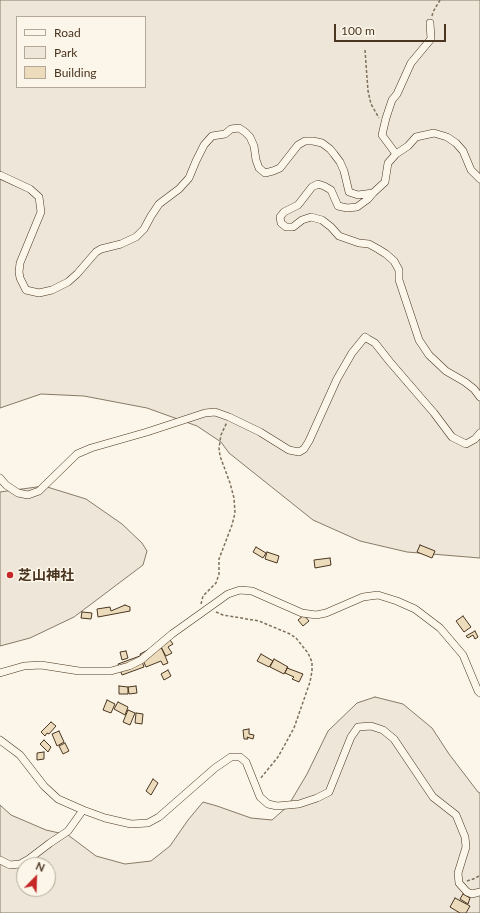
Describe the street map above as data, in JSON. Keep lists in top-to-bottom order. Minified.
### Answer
{"places":["芝山神社"],"legend":["Road","Park","Building"],"scale_bar":"100 m","north":"top right"}
